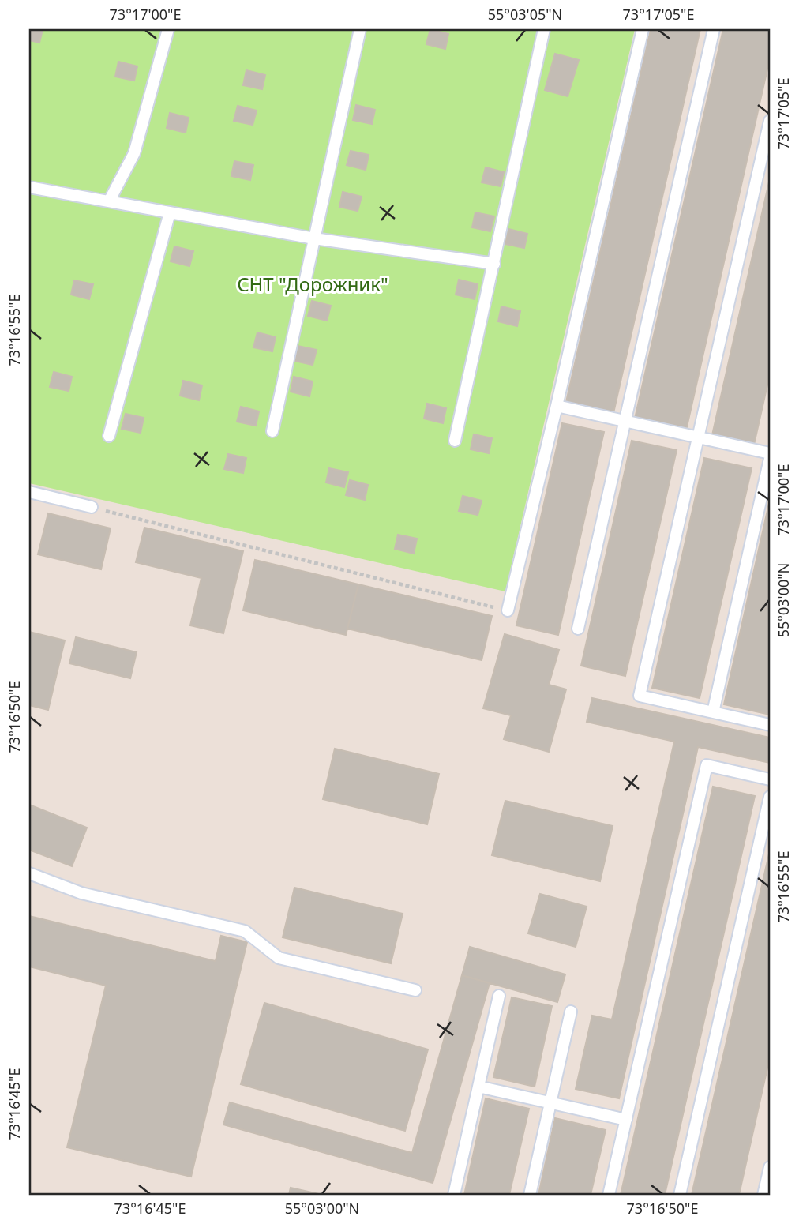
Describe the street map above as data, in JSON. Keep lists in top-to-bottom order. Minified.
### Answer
{"parks":["СНТ \"Дорожник\""],"coordinates":["73°17'00\"E","55°03'05\"N","73°17'05\"E","73°16'55\"E","55°03'00\"N","73°16'50\"E","73°16'45\"E"]}
